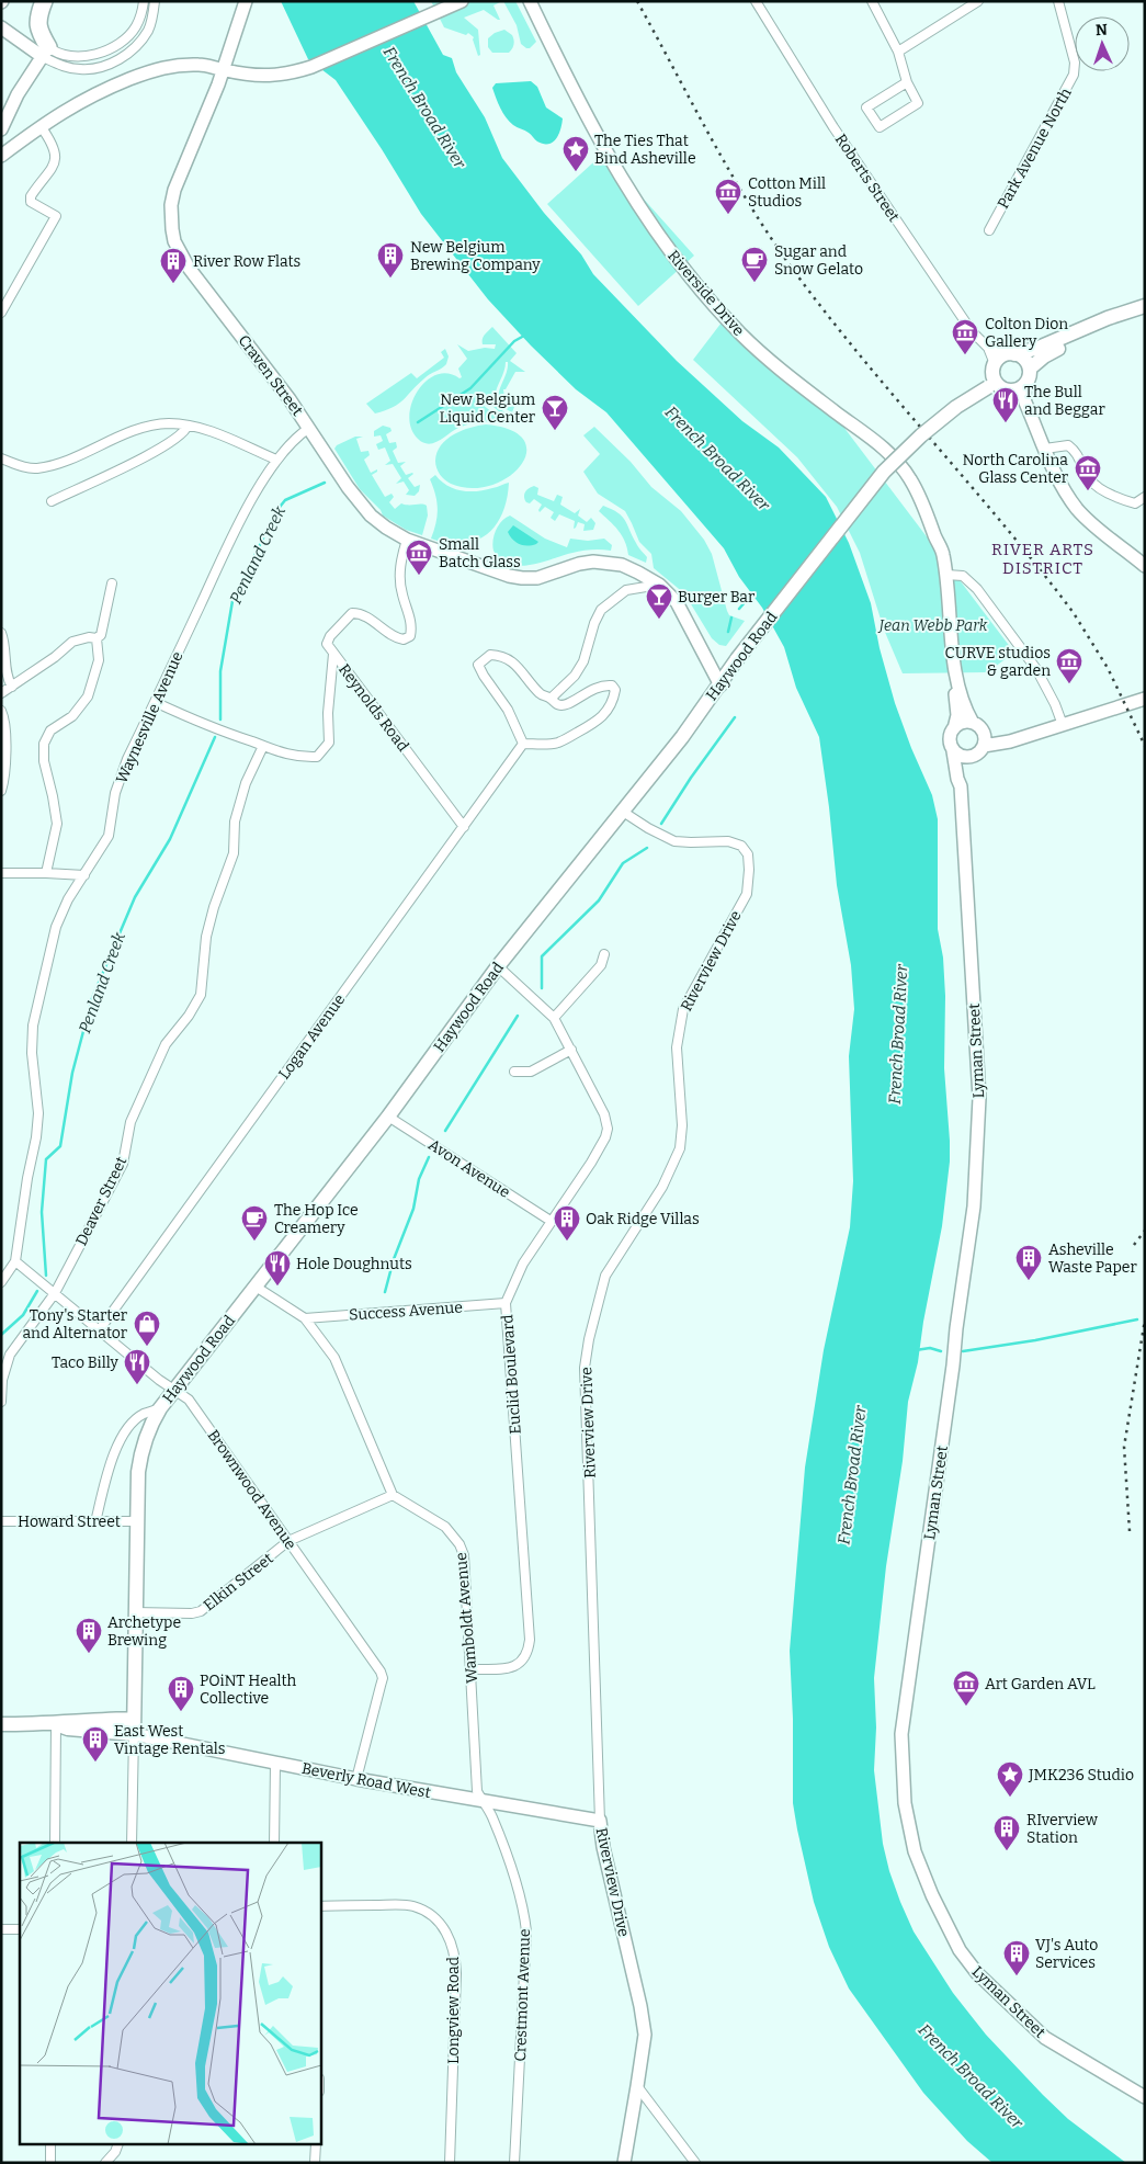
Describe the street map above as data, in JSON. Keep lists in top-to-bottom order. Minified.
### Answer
{"streets":{"main road":["Riverside Drive","Craven Street","Haywood Road","Riverview Drive","Lyman Street","Beverly Road West"],"street":["Park Avenue North","Roberts Street","Reynolds Road","Waynesville Avenue","Logan Avenue","Avon Avenue","Deaver Street","Success Avenue","Euclid Boulevard","Brownwood Avenue","Howard Street","Elkin Street","Wamboldt Avenue","Crestmont Avenue","Longview Road"]},"crossings":[["Roberts Street","Haywood Road"],["Riverside Drive","Lyman Street"],["Craven Street","Haywood Road"],["Craven Street","Waynesville Avenue"],["Haywood Road","Riverview Drive"],["Haywood Road","Avon Avenue"],["Haywood Road","Euclid Boulevard"],["Haywood Road","Brownwood Avenue"],["Haywood Road","Howard Street"],["Haywood Road","Elkin Street"],["Haywood Road","Beverly Road West"],["Reynolds Road","Waynesville Avenue"],["Reynolds Road","Logan Avenue"],["Reynolds Road","Deaver Street"],["Waynesville Avenue","Brownwood Avenue"],["Riverview Drive","Beverly Road West"],["Logan Avenue","Brownwood Avenue"],["Avon Avenue","Euclid Boulevard"],["Deaver Street","Brownwood Avenue"],["Success Avenue","Euclid Boulevard"],["Euclid Boulevard","Wamboldt Avenue"],["Brownwood Avenue","Elkin Street"],["Brownwood Avenue","Beverly Road West"],["Elkin Street","Wamboldt Avenue"],["Wamboldt Avenue","Beverly Road West"],["Wamboldt Avenue","Crestmont Avenue"],["Beverly Road West","Crestmont Avenue"]],"districts":["RIVER ARTS DISTRICT"],"water":["French Broad River","Penland Creek"],"parks":["Jean Webb Park"],"places":{"place":["The Ties That Bind Asheville","JMK236 Studio"],"museum":["Cotton Mill Studios","Colton Dion Gallery","North Carolina Glass Center","Small Batch Glass","CURVE studios & garden","Art Garden AVL"],"building":["New Belgium Brewing Company","River Row Flats","Oak Ridge Villas","Asheville Waste Paper","Archetype Brewing","POiNT Health Collective","East West Vintage Rentals","RIverview Station","VJ's Auto Services"],"cafe":["Sugar and Snow Gelato","The Hop Ice Creamery"],"restaurant":["The Bull and Beggar","Hole Doughnuts","Taco Billy"],"bar":["New Belgium Liquid Center","Burger Bar"],"shop":["Tony's Starter and Alternator"]},"north":"top"}
